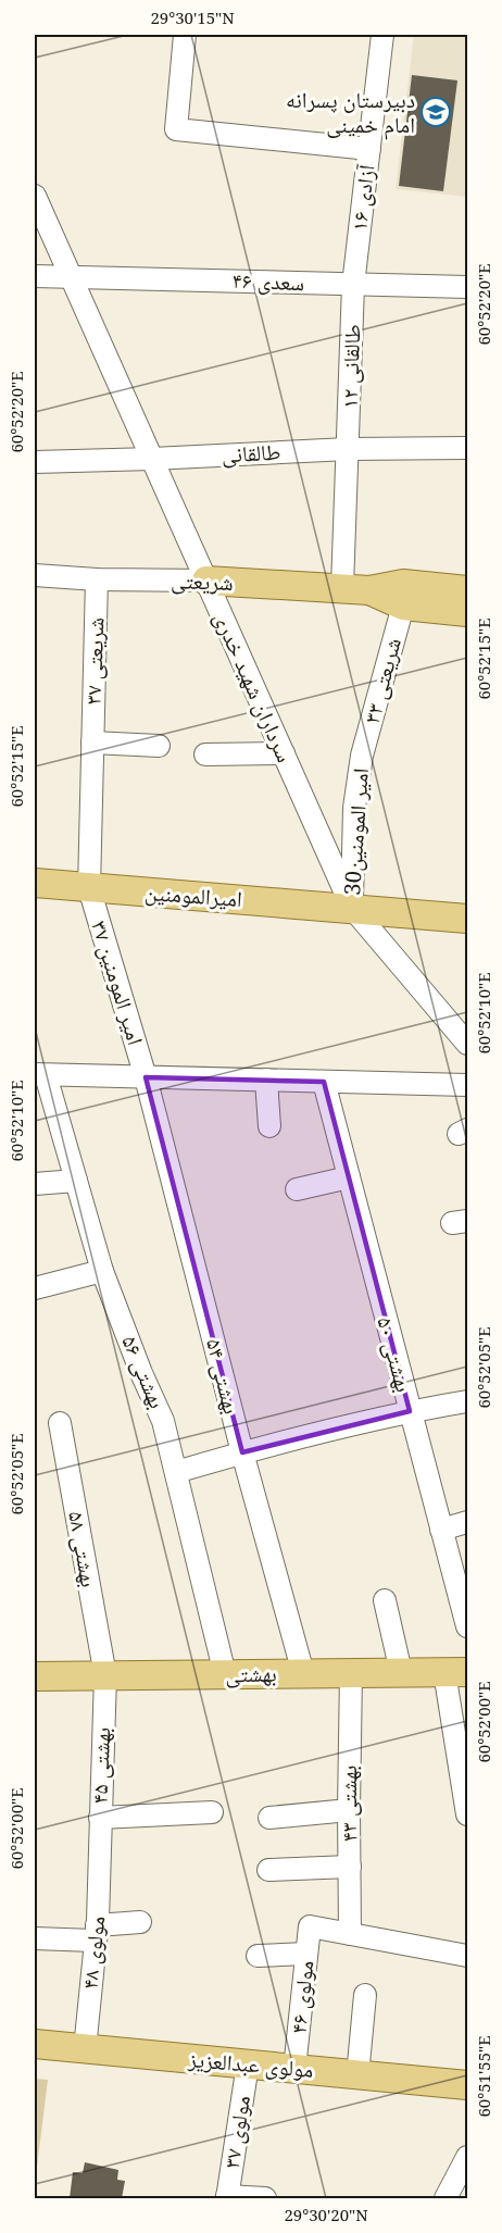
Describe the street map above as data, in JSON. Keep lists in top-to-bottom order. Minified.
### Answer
{"streets":{"main road":["شریعتی","امیرالمومنین","بهشتی","مولوی عبدالعزیز"],"street":["آزادی ۱۶","سعدی ۴۶","طالقانی ۱۲","طالقانی","شریعتی ۳۷","شریعتی ۳۳","سرداران شهید خدری","امیر المومنین30","امیر المومنین ۳۷","بهشتی ۵۰","بهشتی ۵۶","بهشتی ۵۴","بهشتی ۵۸","بهشتی ۴۵","بهشتی ۴۳","مولوی ۴۸","مولوی ۴۶","مولوی ۳۷"]},"crossings":[["آزادی ۱۶","سعدی ۴۶"],["آزادی ۱۶","طالقانی ۱۲"],["سعدی ۴۶","طالقانی ۱۲"],["سعدی ۴۶","سرداران شهید خدری"],["طالقانی ۱۲","طالقانی"],["طالقانی ۱۲","شریعتی"],["طالقانی","سرداران شهید خدری"],["شریعتی","شریعتی ۳۷"],["شریعتی","شریعتی ۳۳"],["شریعتی","سرداران شهید خدری"],["شریعتی ۳۷","امیرالمومنین"],["شریعتی ۳۷","امیر المومنین ۳۷"],["شریعتی ۳۳","امیر المومنین30"],["سرداران شهید خدری","امیر المومنین30"],["سرداران شهید خدری","امیرالمومنین"],["امیر المومنین30","امیرالمومنین"],["امیرالمومنین","امیر المومنین ۳۷"],["امیر المومنین ۳۷","بهشتی ۵۴"],["بهشتی ۵۶","بهشتی"],["بهشتی ۵۴","بهشتی"],["بهشتی ۵۸","بهشتی"],["بهشتی ۵۸","بهشتی ۴۵"],["بهشتی","بهشتی ۴۵"],["بهشتی","بهشتی ۴۳"],["بهشتی ۴۵","مولوی ۴۸"],["بهشتی ۴۳","مولوی ۴۶"],["مولوی ۴۸","مولوی عبدالعزیز"],["مولوی ۴۶","مولوی عبدالعزیز"],["مولوی عبدالعزیز","مولوی ۳۷"]],"places":{"school or university":["دبیرستان پسرانه امام خمینی"]},"coordinates":["29°30'15\"N","60°52'20\"E","60°52'15\"E","60°52'10\"E","60°52'05\"E","60°52'00\"E","60°51'55\"E","29°30'20\"N"]}
